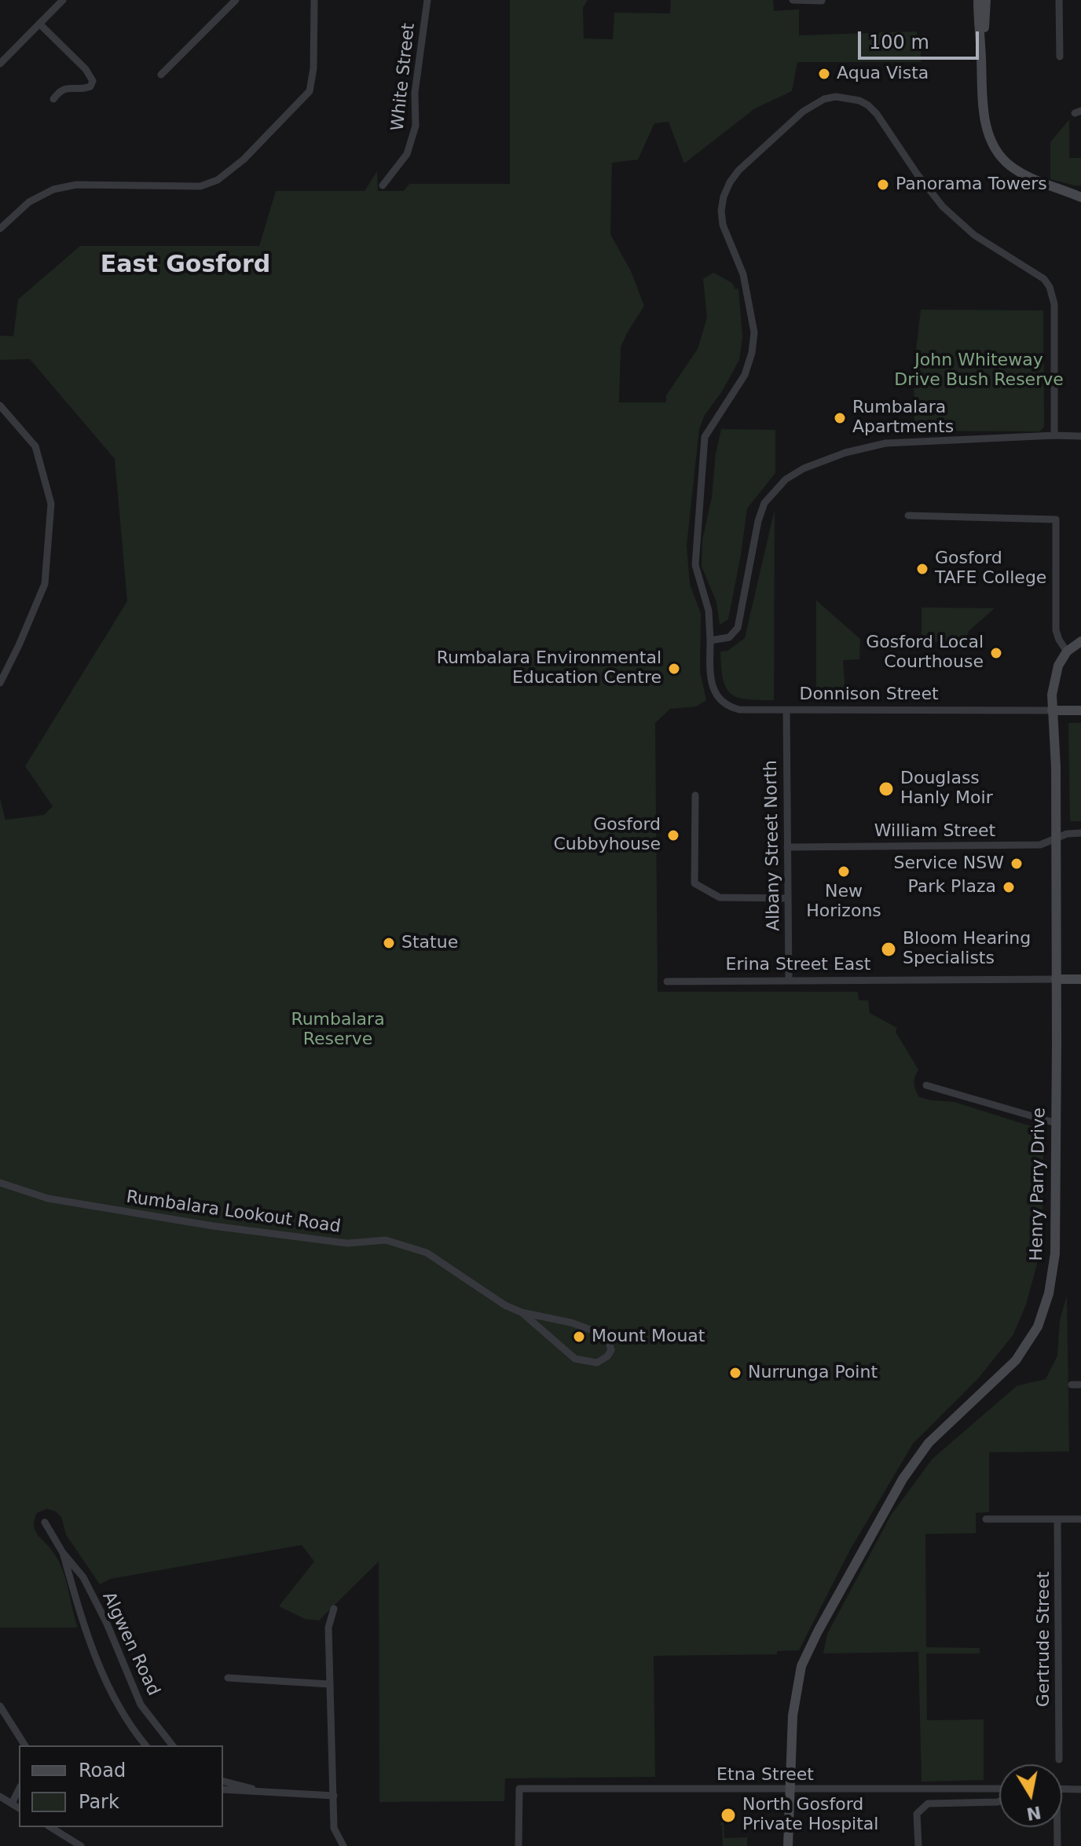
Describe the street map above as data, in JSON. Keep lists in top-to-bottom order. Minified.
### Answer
{"streets":{"main road":["Donnison Street","Erina Street East","Henry Parry Drive"],"street":["White Street","William Street","Albany Street North","Rumbalara Lookout Road","Gertrude Street","Algwen Road","Etna Street"]},"crossings":[["Donnison Street","Albany Street North"],["Donnison Street","Henry Parry Drive"],["William Street","Albany Street North"],["William Street","Henry Parry Drive"],["Albany Street North","Erina Street East"],["Erina Street East","Henry Parry Drive"],["Henry Parry Drive","Etna Street"]],"districts":["East Gosford"],"parks":["John Whiteway Drive Bush Reserve","Rumbalara Reserve"],"places":["Aqua Vista","Panorama Towers","Rumbalara Apartments","Gosford TAFE College","Gosford Local Courthouse","Rumbalara Environmental Education Centre","Douglass Hanly Moir","Gosford Cubbyhouse","Service NSW","New Horizons","Park Plaza","Statue","Bloom Hearing Specialists","Mount Mouat","Nurrunga Point","North Gosford Private Hospital"],"legend":["Road","Park"],"scale_bar":"100 m","north":"bottom"}
